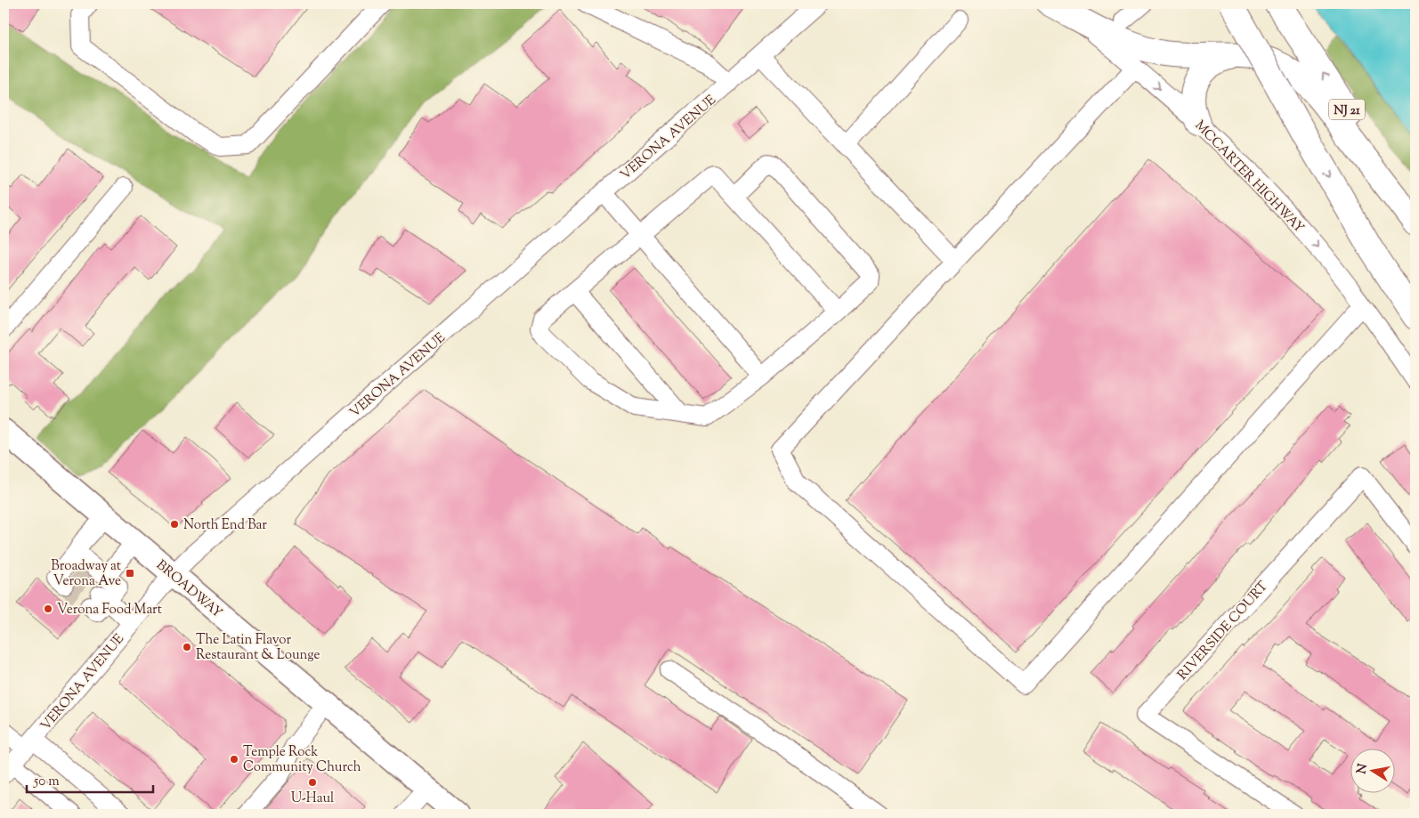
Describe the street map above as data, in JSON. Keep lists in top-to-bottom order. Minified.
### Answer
{"streets":{"highway":["NJ 21"],"main road":["BROADWAY"],"street":["VERONA AVENUE","MCCARTER HIGHWAY","RIVERSIDE COURT"]},"crossings":[["VERONA AVENUE","BROADWAY"]],"one_way":["MCCARTER HIGHWAY"],"places":{"other":["North End Bar","Verona Food Mart","The Latin Flavor Restaurant & Lounge","Temple Rock Community Church","U-Haul"],"transit":["Broadway at Verona Ave"]},"scale_bar":"50 m","north":"left"}
